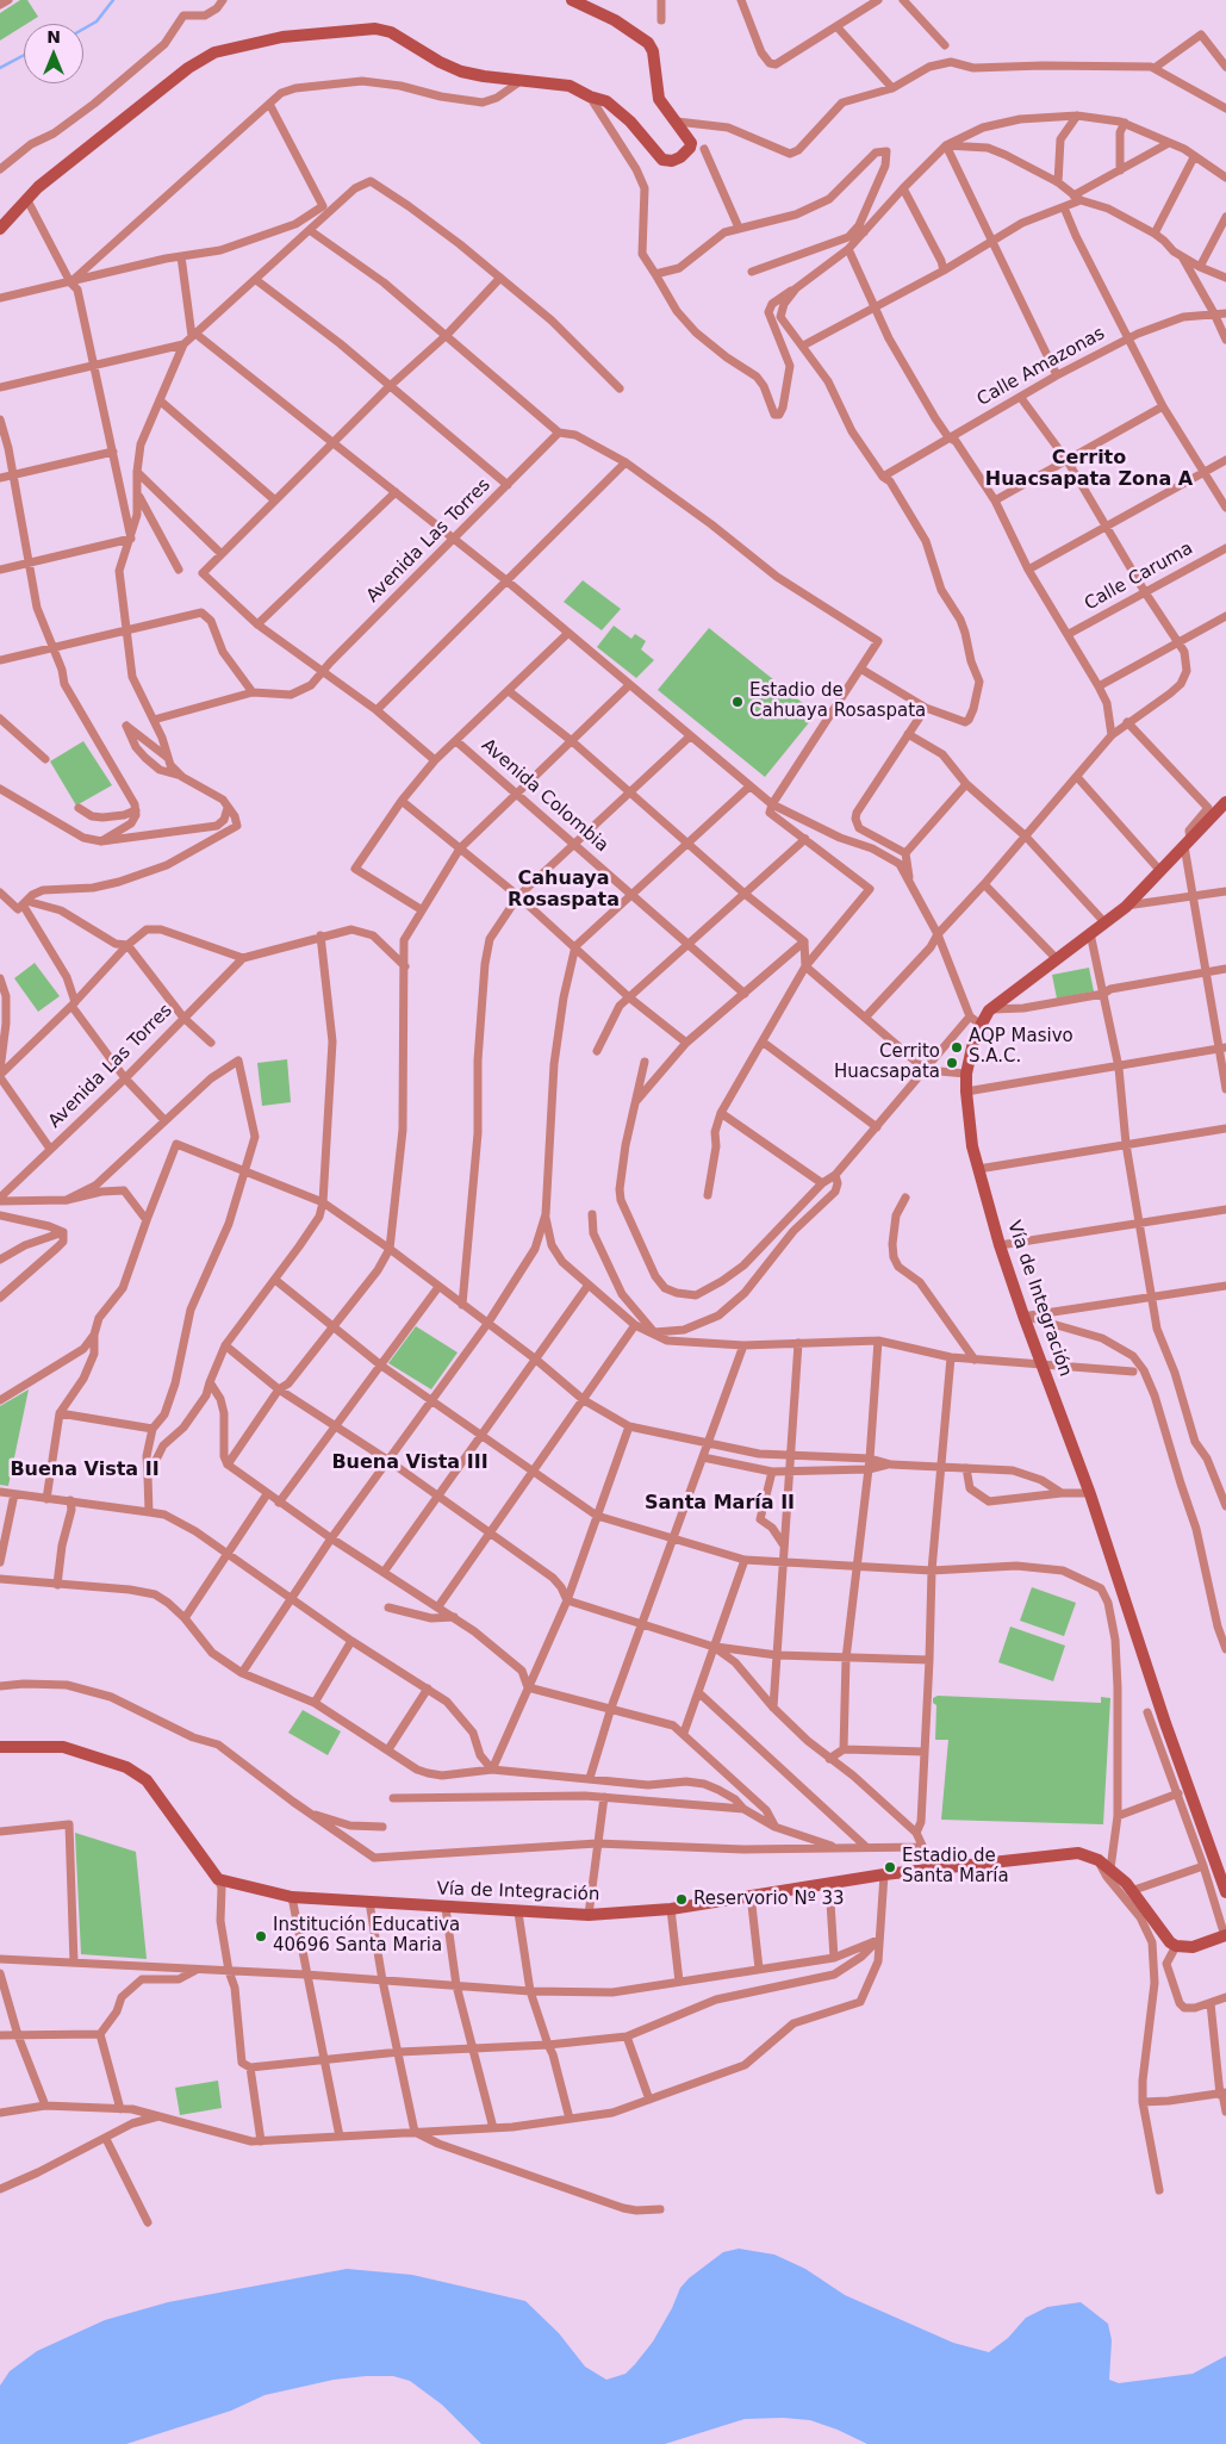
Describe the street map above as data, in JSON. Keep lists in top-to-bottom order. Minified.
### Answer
{"streets":{"main road":["Vía de Integración"],"street":["Calle Amazonas","Avenida Las Torres","Calle Caruma","Avenida Colombia"]},"districts":["Cerrito Huacsapata Zona A","Cahuaya Rosaspata","Buena Vista III","Buena Vista II","Santa María II"],"places":["Estadio de Cahuaya Rosaspata","AQP Masivo S.A.C.","Cerrito Huacsapata","Estadio de Santa María","Reservorio Nº 33","Institución Educativa 40696 Santa Maria"],"north":"top"}
